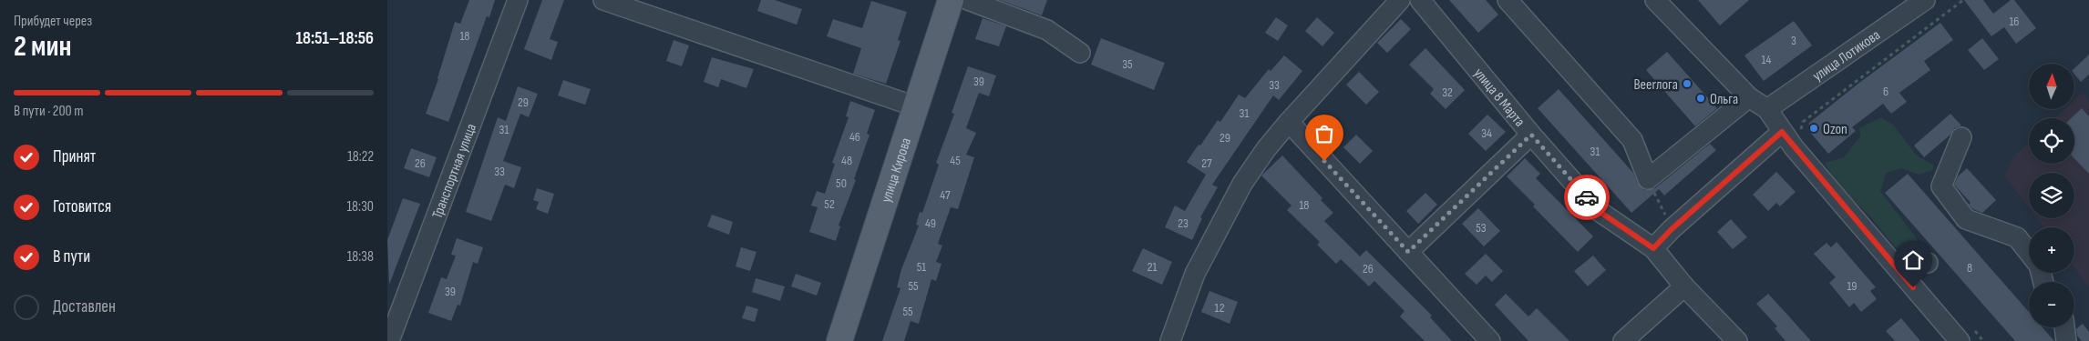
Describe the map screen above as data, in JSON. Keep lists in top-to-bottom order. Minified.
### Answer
{"streets":{"main road":["улица Кирова"],"street":["улица Лотикова","улица 8 Марта","Транспортная улица"]},"places":["Beerлога","Ольга","Ozon"],"house_numbers":["16","18","3","14","35","39","33","6","32","29","31","31","34","46","29","31","48","45","26","27","33","50","47","52","18","49","23","53","51","21","8","26","55","19","39","12","55"],"north":"top","page":{"heading":["2 мин","Прибудет через","18:51–18:56"],"map_buttons":["+","−"],"bar":"В пути · 200 m","list":[["Принят","18:22"],["Готовится","18:30"],["В пути","18:38"],"Доставлен"]}}
